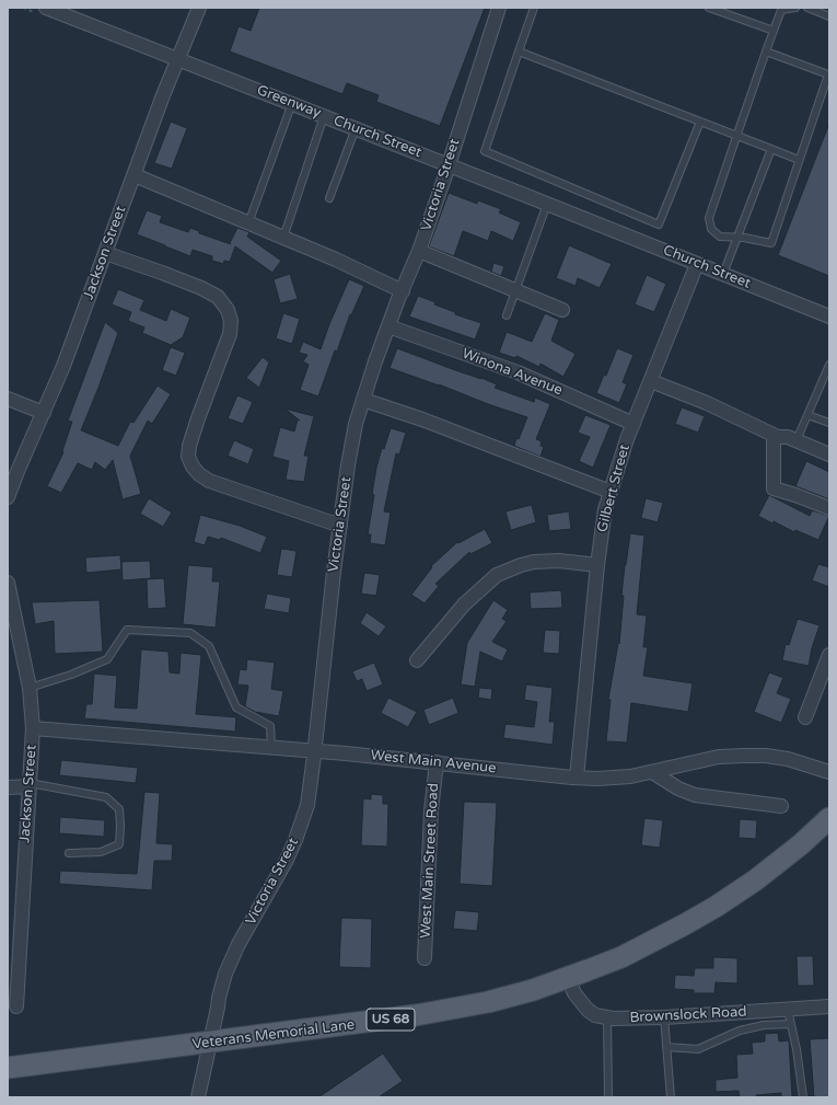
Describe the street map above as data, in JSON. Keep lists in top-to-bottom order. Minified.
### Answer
{"streets":{"main road":["US 68","Veterans Memorial Lane"],"street":["Church Street","Victoria Street","Jackson Street","Winona Avenue","Gilbert Street","West Main Avenue","West Main Street Road","Brownslock Road"]},"crossings":[["Church Street","Victoria Street"],["Church Street","Jackson Street"],["Church Street","Gilbert Street"],["Victoria Street","Winona Avenue"],["Victoria Street","West Main Avenue"],["Victoria Street","Veterans Memorial Lane"],["Jackson Street","West Main Avenue"],["Winona Avenue","Gilbert Street"],["Gilbert Street","West Main Avenue"],["West Main Avenue","West Main Street Road"],["Brownslock Road","Veterans Memorial Lane"]]}
